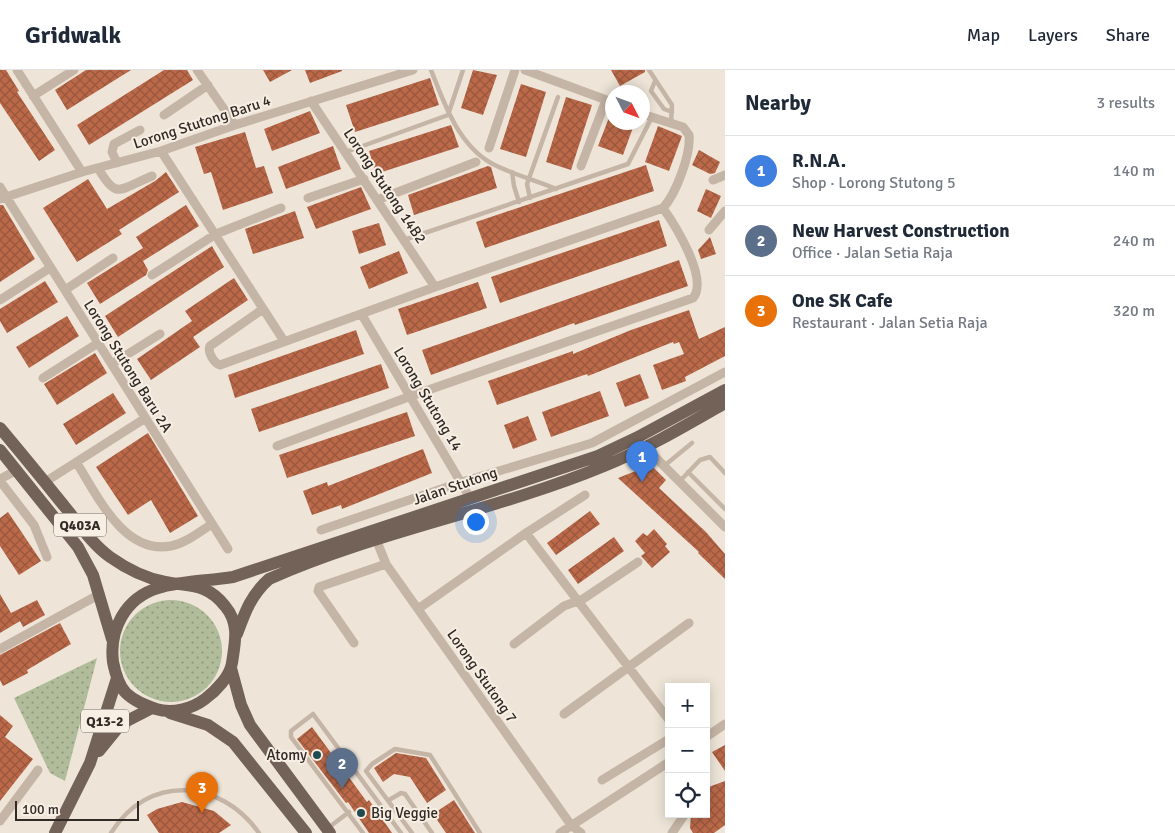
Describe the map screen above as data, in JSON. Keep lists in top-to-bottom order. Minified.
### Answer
{"streets":{"main road":["Jalan Stutong","Q403A","Q13-2"],"street":["Lorong Stutong Baru 4","Lorong Stutong 14B2","Lorong Stutong Baru 2A","Lorong Stutong 14","Lorong Stutong 7"]},"crossings":[["Lorong Stutong Baru 4","Lorong Stutong 14B2"],["Lorong Stutong Baru 4","Lorong Stutong Baru 2A"],["Lorong Stutong 14","Jalan Stutong"],["Jalan Stutong","Q403A"],["Jalan Stutong","Lorong Stutong 7"],["Jalan Stutong","Q13-2"],["Q403A","Q13-2"]],"places":["Atomy","Big Veggie"],"scale_bar":"100 m","north":"bottom right","page":{"header":"Gridwalk","nav":["Map","Layers","Share"],"heading":["Nearby","3 results"],"list":[{"mark":"1","name":"R.N.A.","note":"Shop · Lorong Stutong 5","value":"140 m"},{"mark":"2","name":"New Harvest Construction","note":"Office · Jalan Setia Raja","value":"240 m"},{"mark":"3","name":"One SK Cafe","note":"Restaurant · Jalan Setia Raja","value":"320 m"}],"pins":["1","2","3"],"map_buttons":["+","−"],"scale":"100 m"}}
